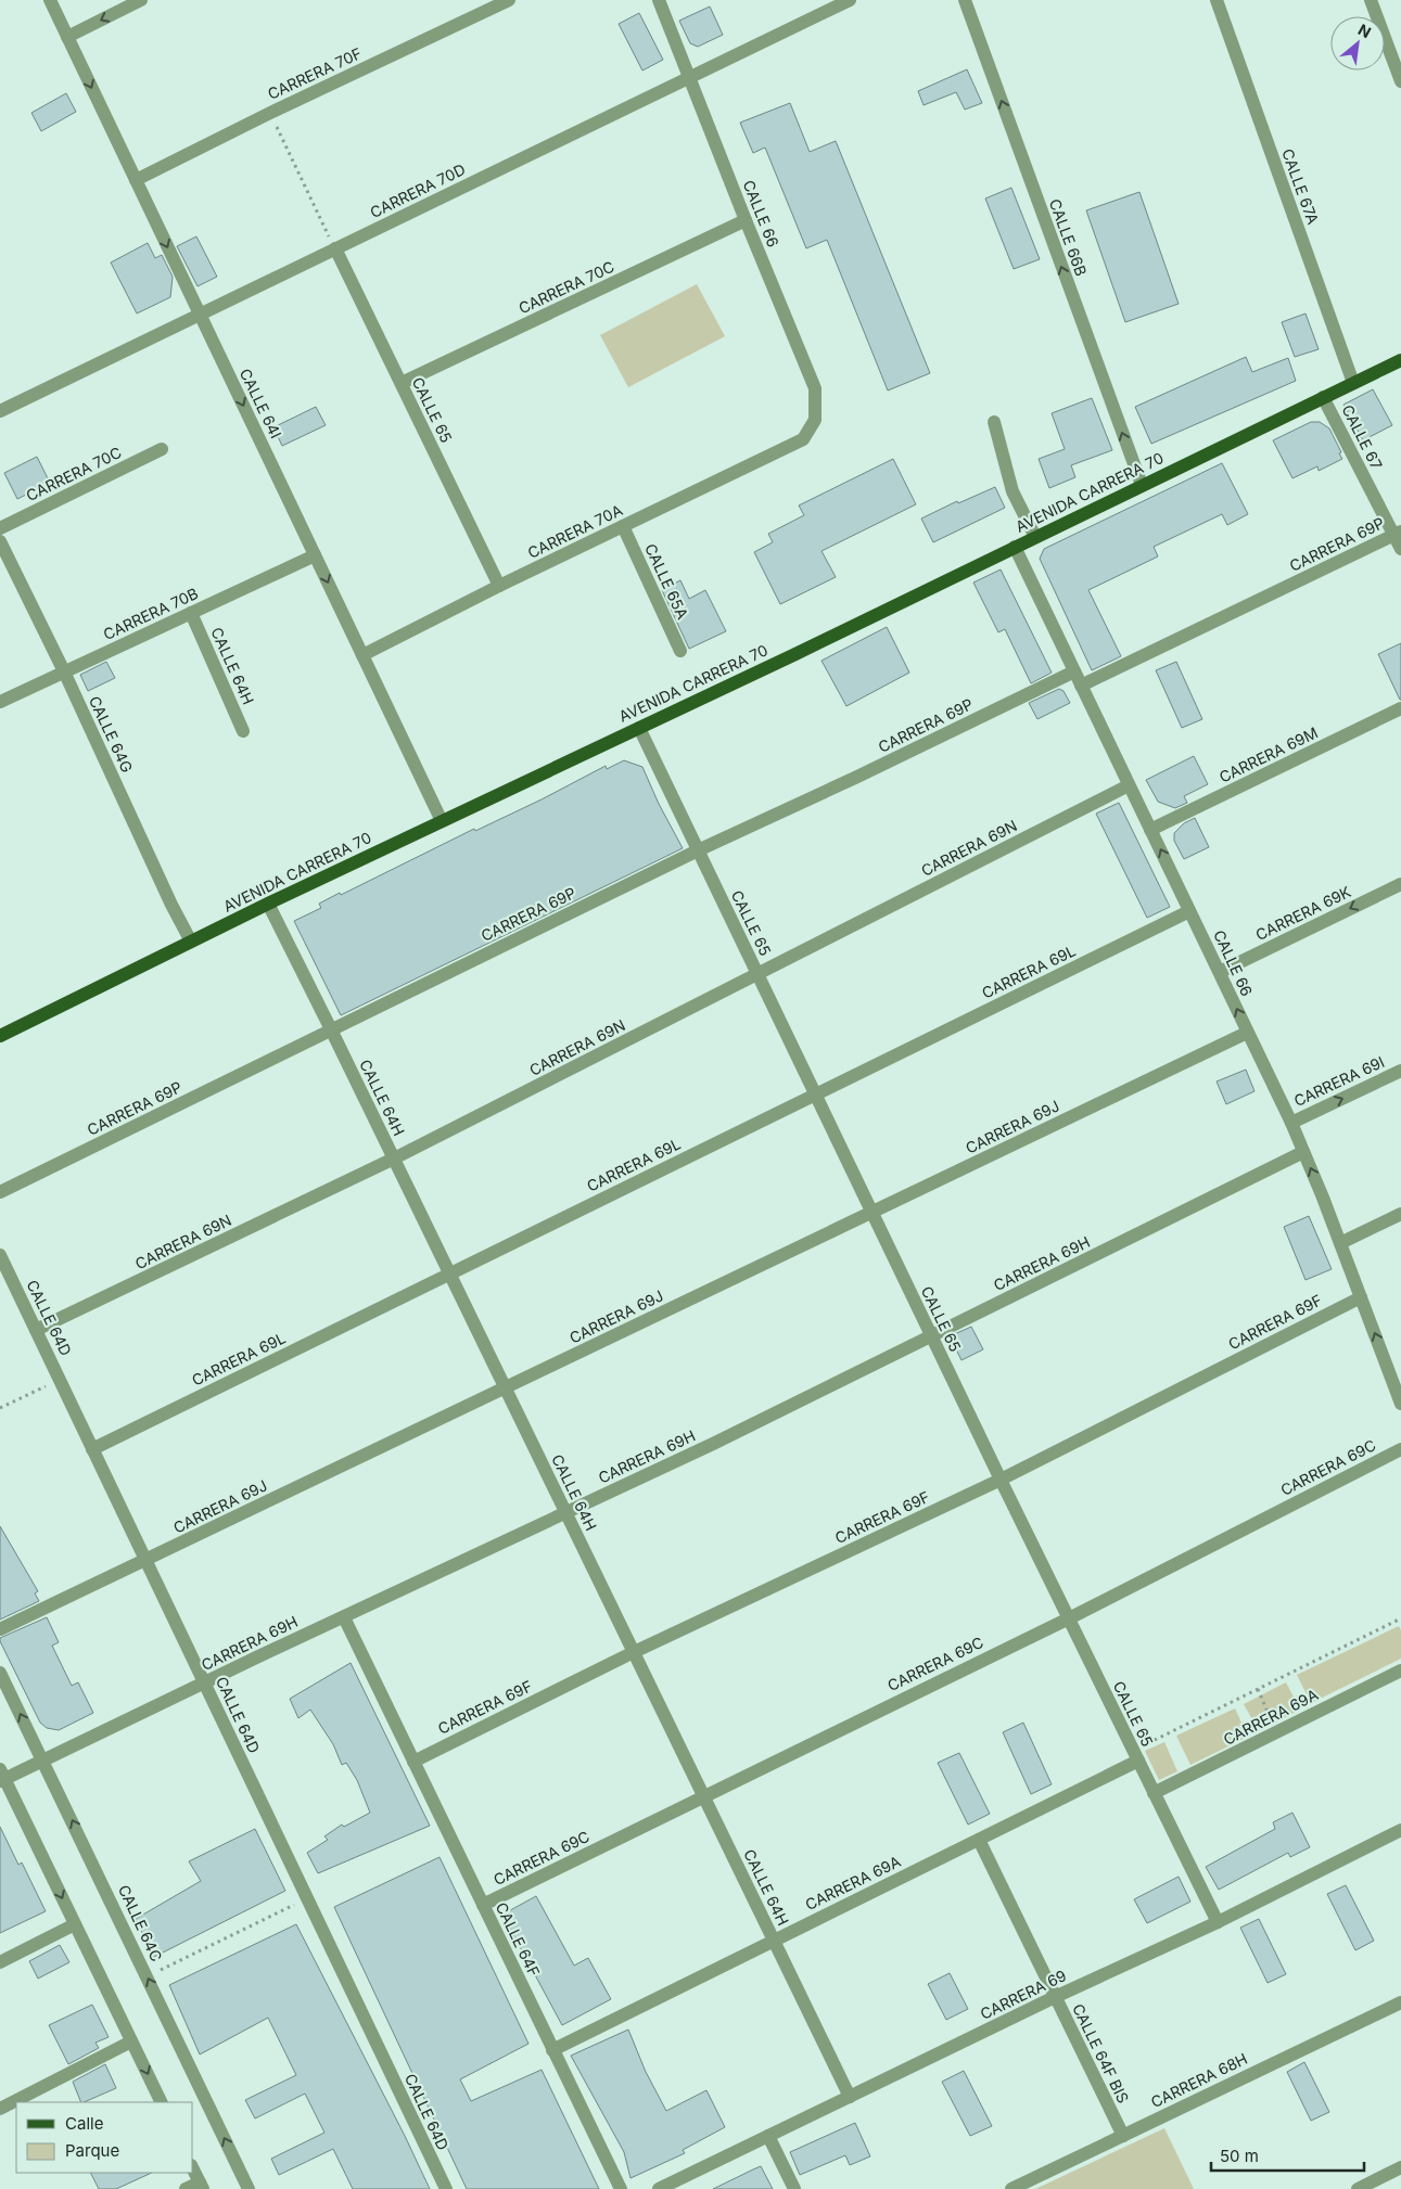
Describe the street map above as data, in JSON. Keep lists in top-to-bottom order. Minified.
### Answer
{"streets":{"main road":["AVENIDA CARRERA 70"],"street":["CARRERA 70F","CALLE 67A","CARRERA 70D","CALLE 66","CALLE 66B","CARRERA 70C","CALLE 64I","CALLE 65","CALLE 67","CARRERA 70A","CARRERA 69P","CALLE 65A","CARRERA 70B","CALLE 64H","CALLE 64G","CARRERA 69M","CARRERA 69N","CARRERA 69K","CARRERA 69L","CARRERA 69I","CARRERA 69J","CARRERA 69H","CALLE 64D","CARRERA 69F","CARRERA 69C","CARRERA 69A","CALLE 64C","CALLE 64F","CARRERA 69","CALLE 64F BIS","CARRERA 68H"]},"crossings":[["CARRERA 70F","CALLE 64I"],["CALLE 67A","AVENIDA CARRERA 70"],["CARRERA 70D","CALLE 66"],["CARRERA 70D","CALLE 64I"],["CARRERA 70D","CALLE 65"],["CALLE 66","CARRERA 70C"],["CALLE 66","AVENIDA CARRERA 70"],["CALLE 66","CARRERA 70A"],["CALLE 66","CARRERA 69P"],["CALLE 66","CARRERA 69M"],["CALLE 66","CARRERA 69N"],["CALLE 66","CARRERA 69K"],["CALLE 66","CARRERA 69L"],["CALLE 66","CARRERA 69I"],["CALLE 66","CARRERA 69J"],["CALLE 66","CARRERA 69H"],["CALLE 66","CARRERA 69F"],["CALLE 66B","AVENIDA CARRERA 70"],["CARRERA 70C","CALLE 65"],["CALLE 64I","AVENIDA CARRERA 70"],["CALLE 64I","CARRERA 70A"],["CALLE 64I","CARRERA 70B"],["CALLE 65","AVENIDA CARRERA 70"],["CALLE 65","CARRERA 70A"],["CALLE 65","CARRERA 69P"],["CALLE 65","CARRERA 69N"],["CALLE 65","CARRERA 69L"],["CALLE 65","CARRERA 69J"],["CALLE 65","CARRERA 69H"],["CALLE 65","CARRERA 69F"],["CALLE 65","CARRERA 69C"],["CALLE 65","CARRERA 69A"],["CALLE 65","CARRERA 69"],["CALLE 67","AVENIDA CARRERA 70"],["CALLE 67","CARRERA 69P"],["AVENIDA CARRERA 70","CALLE 64H"],["AVENIDA CARRERA 70","CALLE 64G"],["CARRERA 70A","CALLE 65A"],["CARRERA 69P","CALLE 64H"],["CARRERA 70B","CALLE 64H"],["CARRERA 70B","CALLE 64G"],["CALLE 64H","CARRERA 69N"],["CALLE 64H","CARRERA 69L"],["CALLE 64H","CARRERA 69J"],["CALLE 64H","CARRERA 69H"],["CALLE 64H","CARRERA 69F"],["CALLE 64H","CARRERA 69C"],["CALLE 64H","CARRERA 69A"],["CALLE 64H","CARRERA 69"],["CARRERA 69N","CALLE 64D"],["CARRERA 69L","CALLE 64D"],["CARRERA 69J","CALLE 64D"],["CARRERA 69H","CALLE 64D"],["CARRERA 69H","CALLE 64C"],["CARRERA 69H","CALLE 64F"],["CARRERA 69F","CALLE 64F"],["CARRERA 69C","CALLE 64F"],["CARRERA 69A","CALLE 64F"],["CARRERA 69A","CALLE 64F BIS"],["CARRERA 69","CALLE 64F BIS"],["CALLE 64F BIS","CARRERA 68H"]],"one_way":["CALLE 66B","CALLE 64I","CARRERA 69K","CARRERA 69I"],"legend":["Calle","Parque"],"scale_bar":"50 m","north":"top right"}
